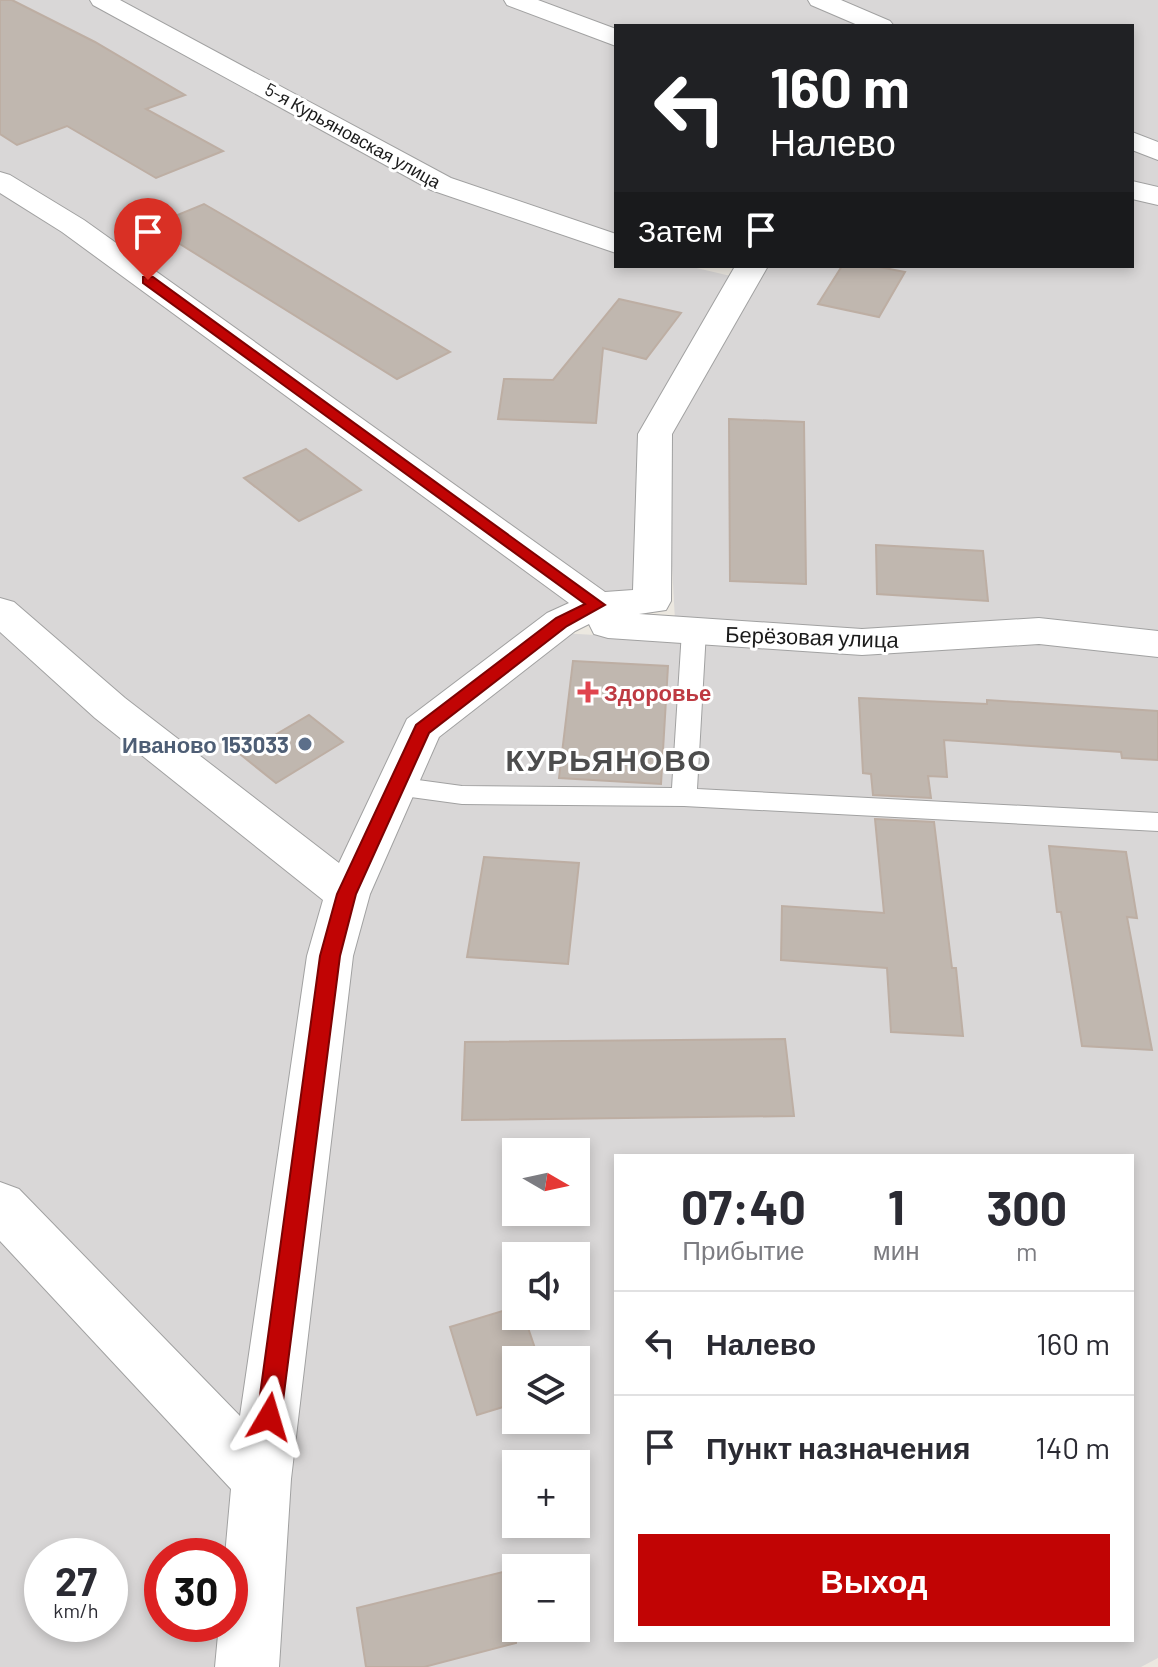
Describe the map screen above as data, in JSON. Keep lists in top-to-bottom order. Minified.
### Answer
{"streets":{"street":["5-я Курьяновская улица","Берёзовая улица"]},"districts":["КУРЬЯНОВО"],"places":{"health":["Здоровье"],"other":["Иваново 153033"]},"north":"right","page":{"turn":["160 m","Налево"],"then":"Затем","map_buttons":["+","−"],"eta":["07:40","Прибытие","1","мин","300","m"],"list":[{"name":"Налево","value":"160 m"},{"name":"Пункт назначения","value":"140 m"}],"buttons":"Выход","speed":"27 km/h","limit":"30"}}
